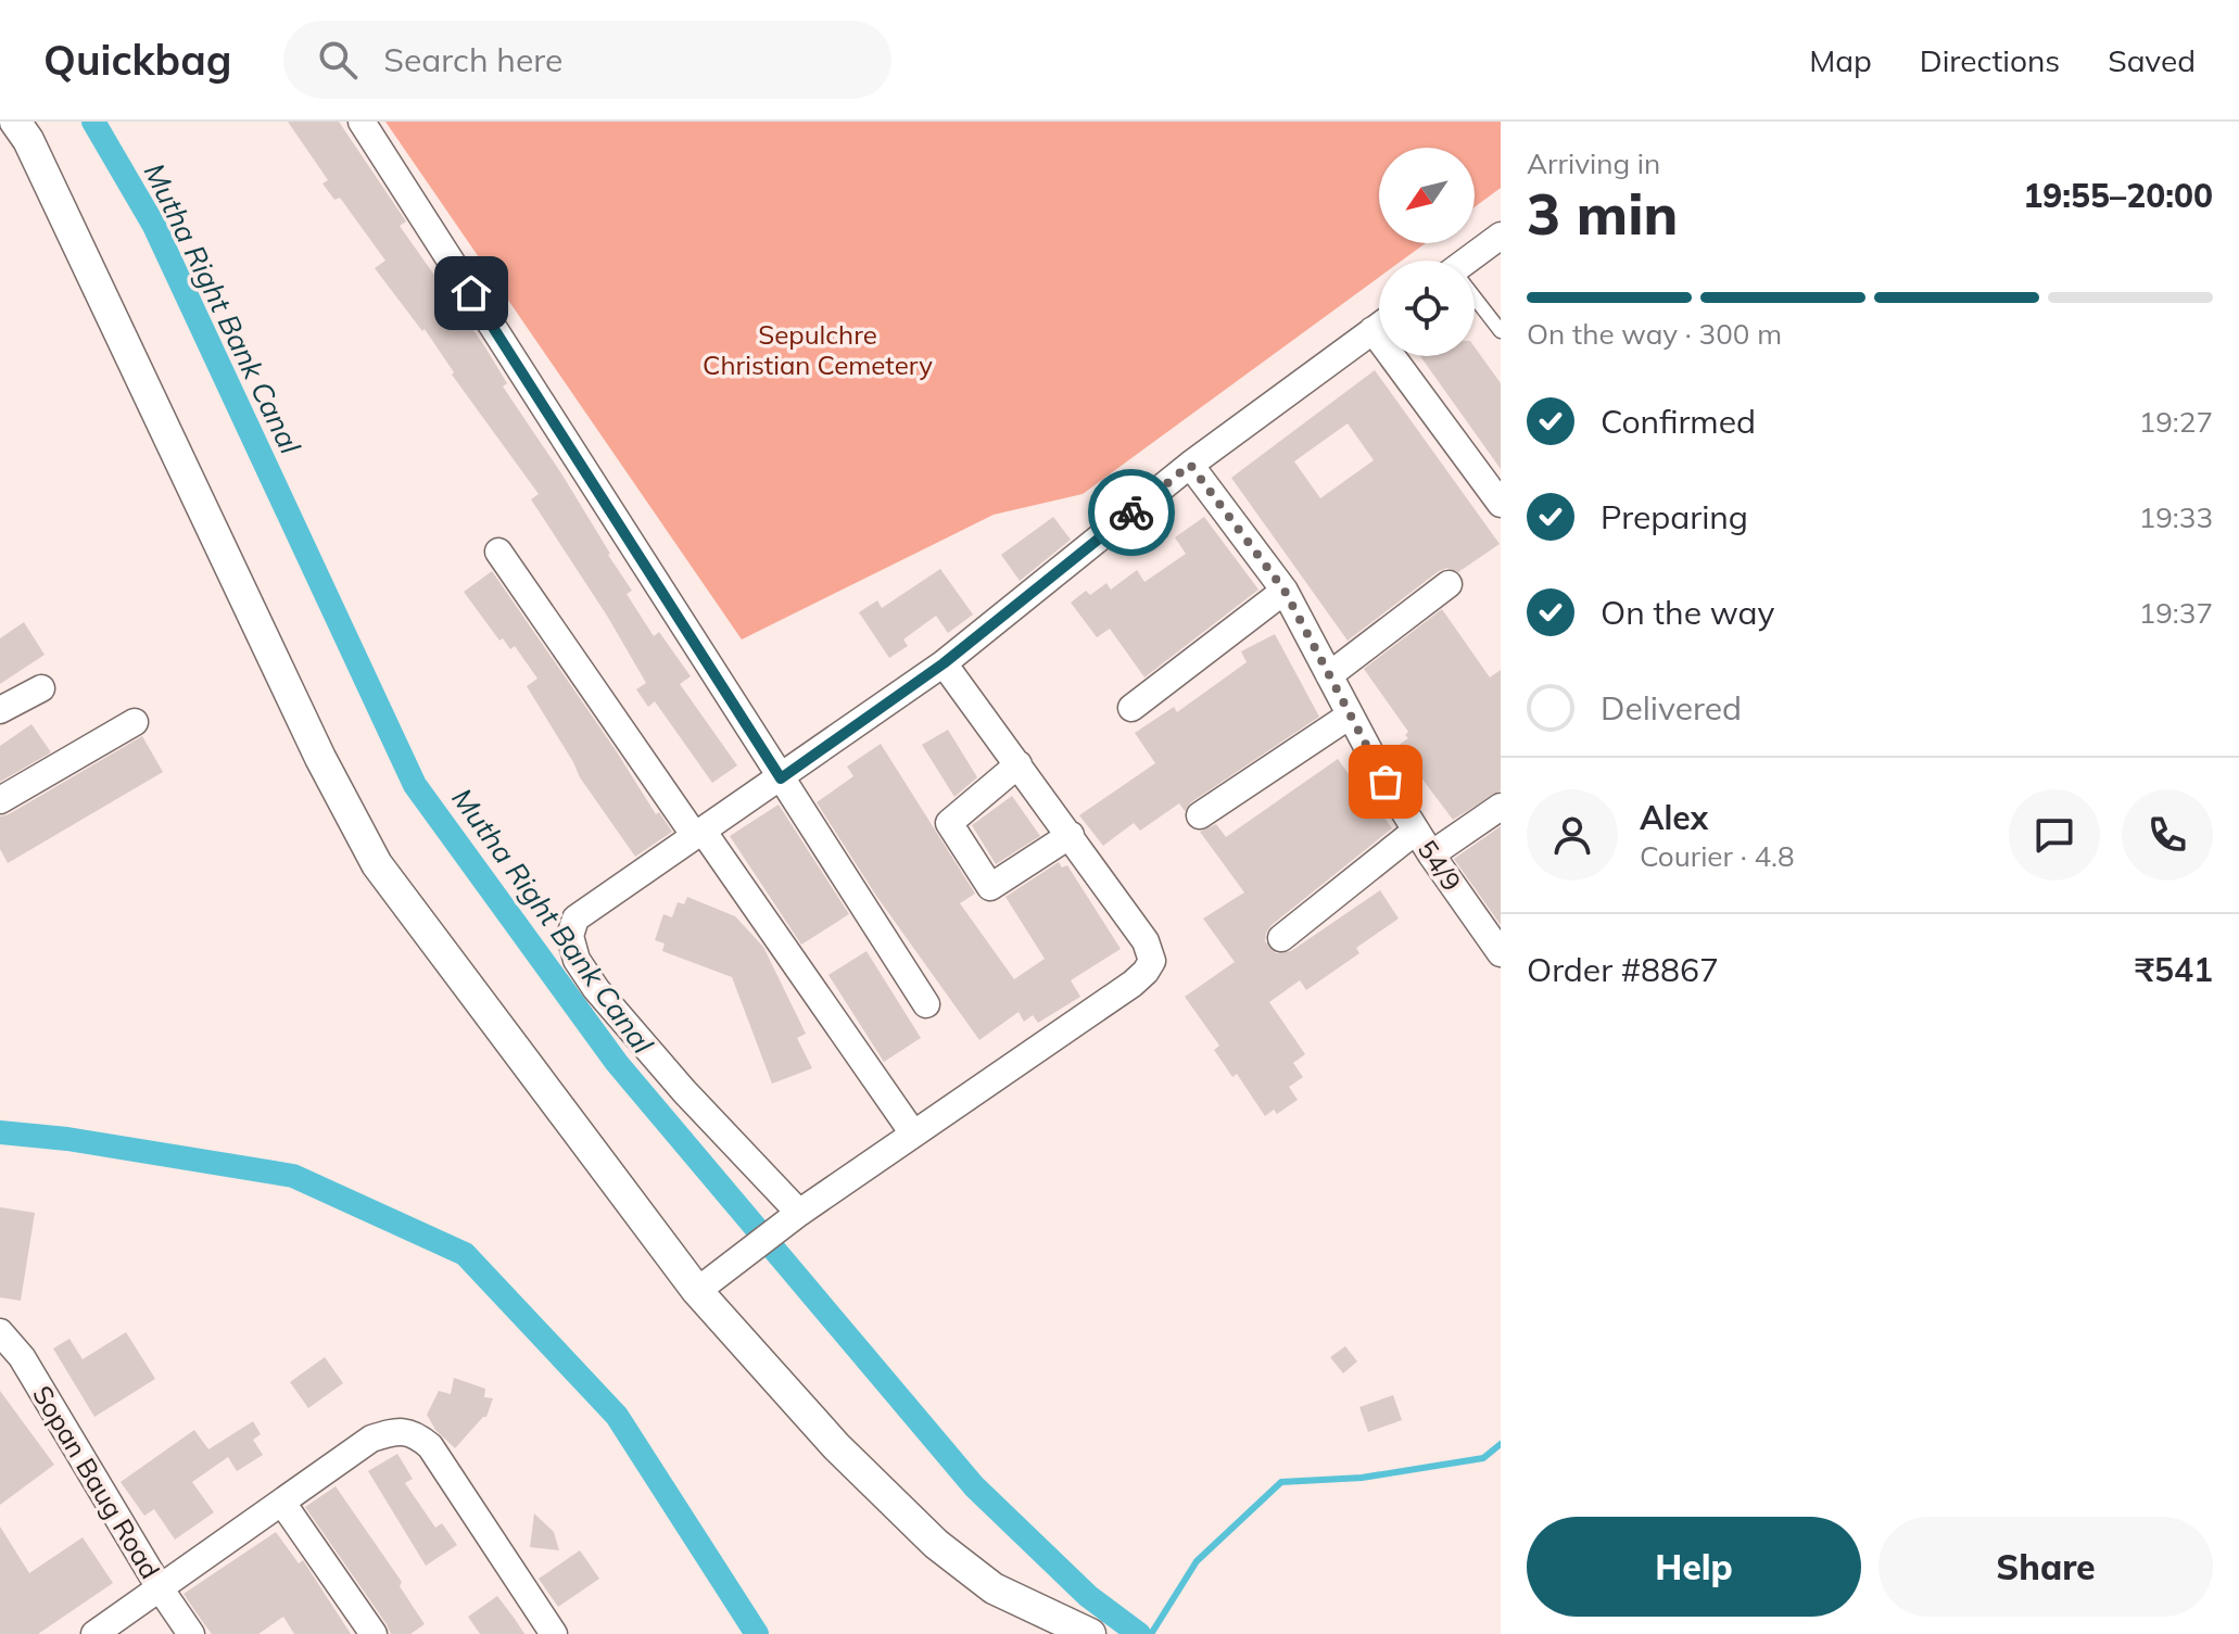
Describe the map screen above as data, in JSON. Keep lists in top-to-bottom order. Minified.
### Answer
{"streets":{"street":["54/9","Sopan Baug Road"]},"water":["Mutha Right Bank Canal"],"parks":["Sepulchre Christian Cemetery"],"north":"bottom left","page":{"header":"Quickbag","search":"Search here","nav":["Map","Directions","Saved"],"heading":["3 min","Arriving in","19:55–20:00"],"panel":["Alex","Courier · 4.8","Order #8867","₹541"],"bar":"On the way · 300 m","list":[["Confirmed","19:27"],["Preparing","19:33"],["On the way","19:37"],"Delivered"],"buttons":["Help","Share"]}}
